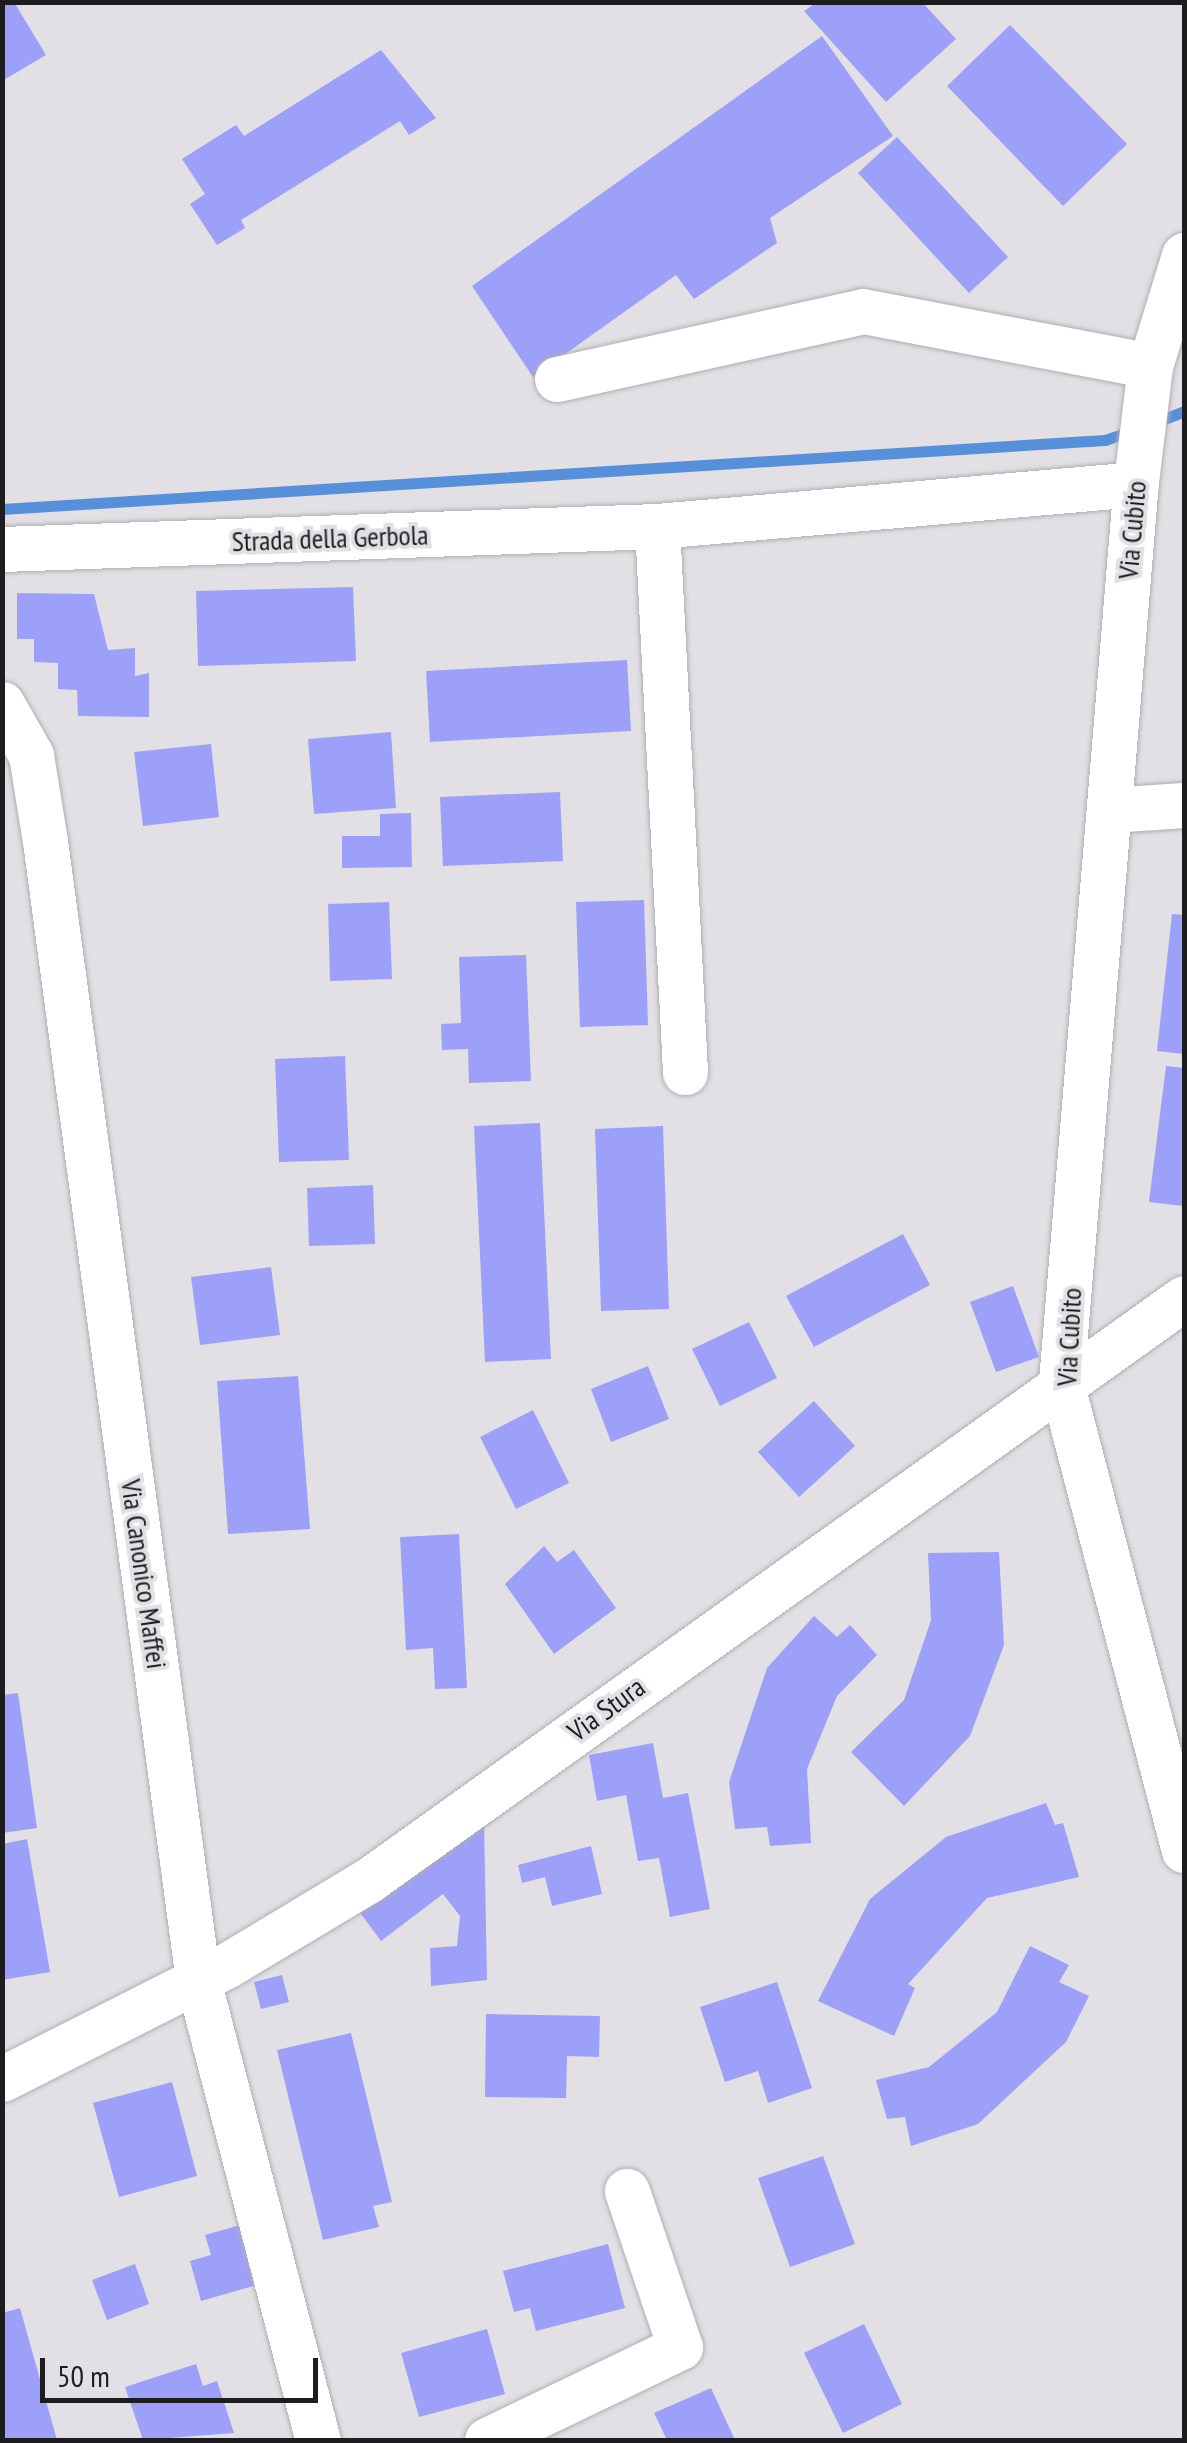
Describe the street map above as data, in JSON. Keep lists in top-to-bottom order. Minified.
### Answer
{"streets":{"street":["Via Cubito","Strada della Gerbola","Via Canonico Maffei","Via Stura"]},"crossings":[["Via Cubito","Strada della Gerbola"],["Via Cubito","Via Stura"],["Via Canonico Maffei","Via Stura"]],"scale_bar":"50 m"}
